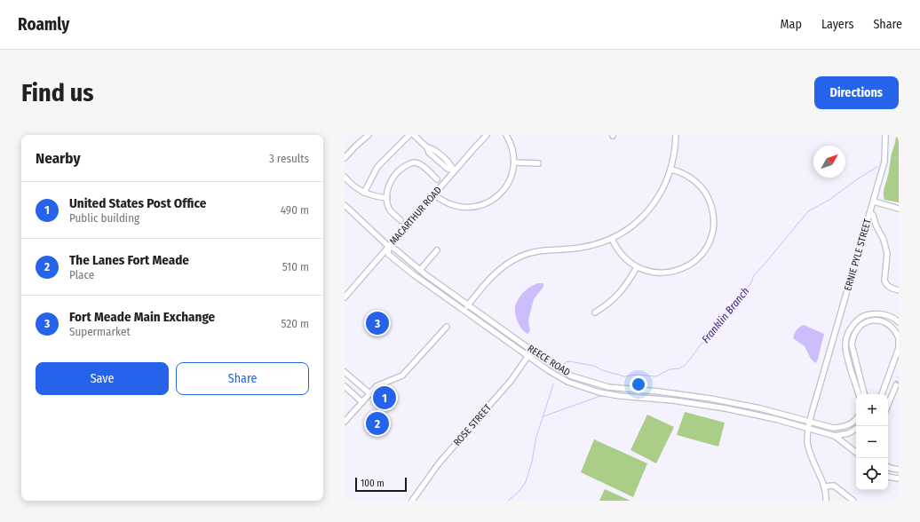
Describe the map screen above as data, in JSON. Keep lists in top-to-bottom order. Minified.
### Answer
{"streets":{"street":["MACARTHUR ROAD","ERNIE PYLE STREET","REECE ROAD","ROSE STREET"]},"crossings":[["MACARTHUR ROAD","REECE ROAD"],["ERNIE PYLE STREET","REECE ROAD"],["REECE ROAD","ROSE STREET"]],"water":["Franklin Branch"],"scale_bar":"100 m","north":"top right","page":{"header":"Roamly","nav":["Map","Layers","Share"],"buttons":["Directions",["Save","Share"]],"title":"Find us","heading":["Nearby","3 results"],"list":[{"mark":"1","name":"United States Post Office","note":"Public building","value":"490 m"},{"mark":"2","name":"The Lanes Fort Meade","note":"Place","value":"510 m"},{"mark":"3","name":"Fort Meade Main Exchange","note":"Supermarket","value":"520 m"}],"pins":["3","1","2"],"map_buttons":["+","−"],"scale":"100 m"}}
